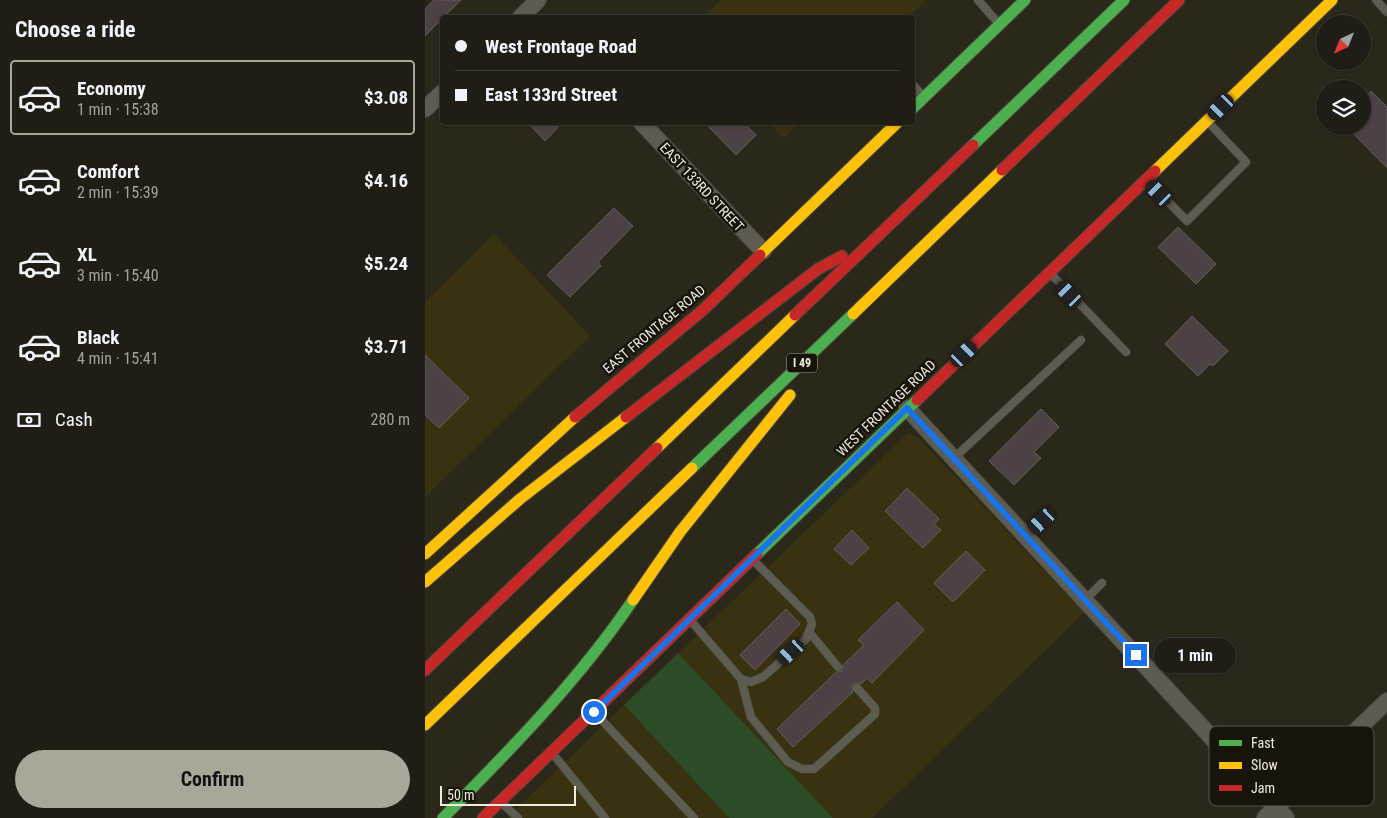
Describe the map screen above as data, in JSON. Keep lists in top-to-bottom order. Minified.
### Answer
{"streets":{"main road":["EAST FRONTAGE ROAD","I 49","WEST FRONTAGE ROAD"],"street":["EAST 133RD STREET"]},"crossings":[["EAST 133RD STREET","EAST FRONTAGE ROAD"]],"legend":["Fast","Slow","Jam"],"scale_bar":"50 m","north":"bottom left","page":{"heading":"Choose a ride","banner":["West Frontage Road","East 133rd Street"],"list":[{"name":"Economy","note":"1 min · 15:38","value":"$3.08"},{"name":"Comfort","note":"2 min · 15:39","value":"$4.16"},{"name":"XL","note":"3 min · 15:40","value":"$5.24"},{"name":"Black","note":"4 min · 15:41","value":"$3.71"}],"pay":["Cash","280 m"],"bubble":"1 min","buttons":"Confirm","scale":"50 m"}}
